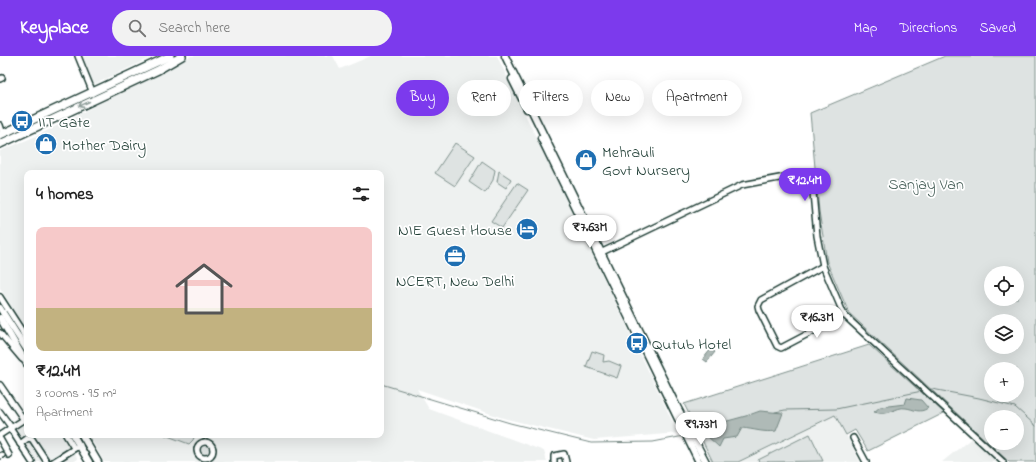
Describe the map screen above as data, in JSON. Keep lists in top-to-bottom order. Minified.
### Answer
{"parks":["Sanjay Van"],"places":{"bus stop":["IIT Gate","Qutub Hotel"],"shop":["Mother Dairy","Mehrauli Govt Nursery"],"hotel":["NIE Guest House"],"office":["NCERT, New Delhi"]},"page":{"header":"Keyplace","search":"Search here","nav":["Map","Directions","Saved"],"chip":["Buy","Rent","Filters","New","Apartment"],"price":["₹12.4M","₹7.63M","₹16.3M","₹9.73M"],"heading":"4 homes","list":[{"name":"₹12.4M","note":"3 rooms · 95 m² · Apartment"}],"map_buttons":["+","−"]}}
